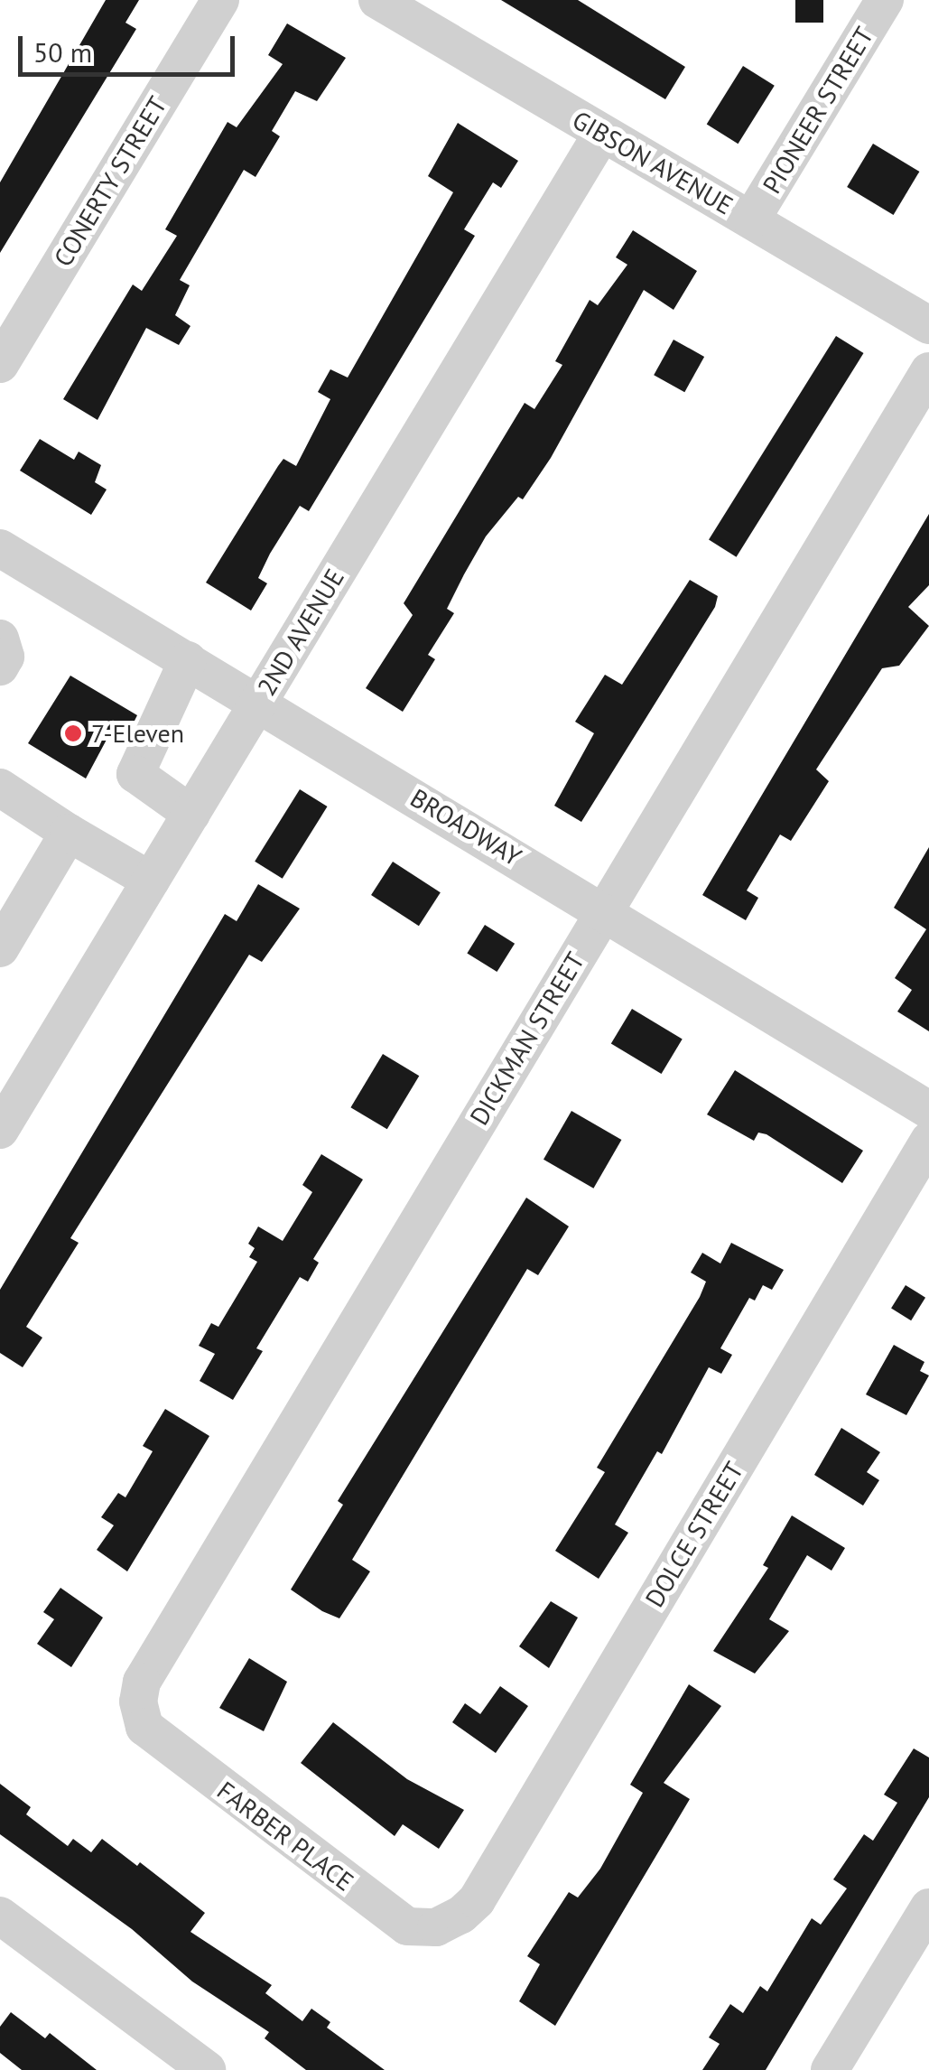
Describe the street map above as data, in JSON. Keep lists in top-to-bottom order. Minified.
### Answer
{"streets":{"street":["PIONEER STREET","GIBSON AVENUE","CONERTY STREET","2ND AVENUE","BROADWAY","DICKMAN STREET","DOLCE STREET","FARBER PLACE"]},"crossings":[["PIONEER STREET","GIBSON AVENUE"],["GIBSON AVENUE","2ND AVENUE"],["2ND AVENUE","BROADWAY"],["BROADWAY","DICKMAN STREET"],["DICKMAN STREET","FARBER PLACE"],["DOLCE STREET","FARBER PLACE"]],"places":["7-Eleven"],"scale_bar":"50 m"}
